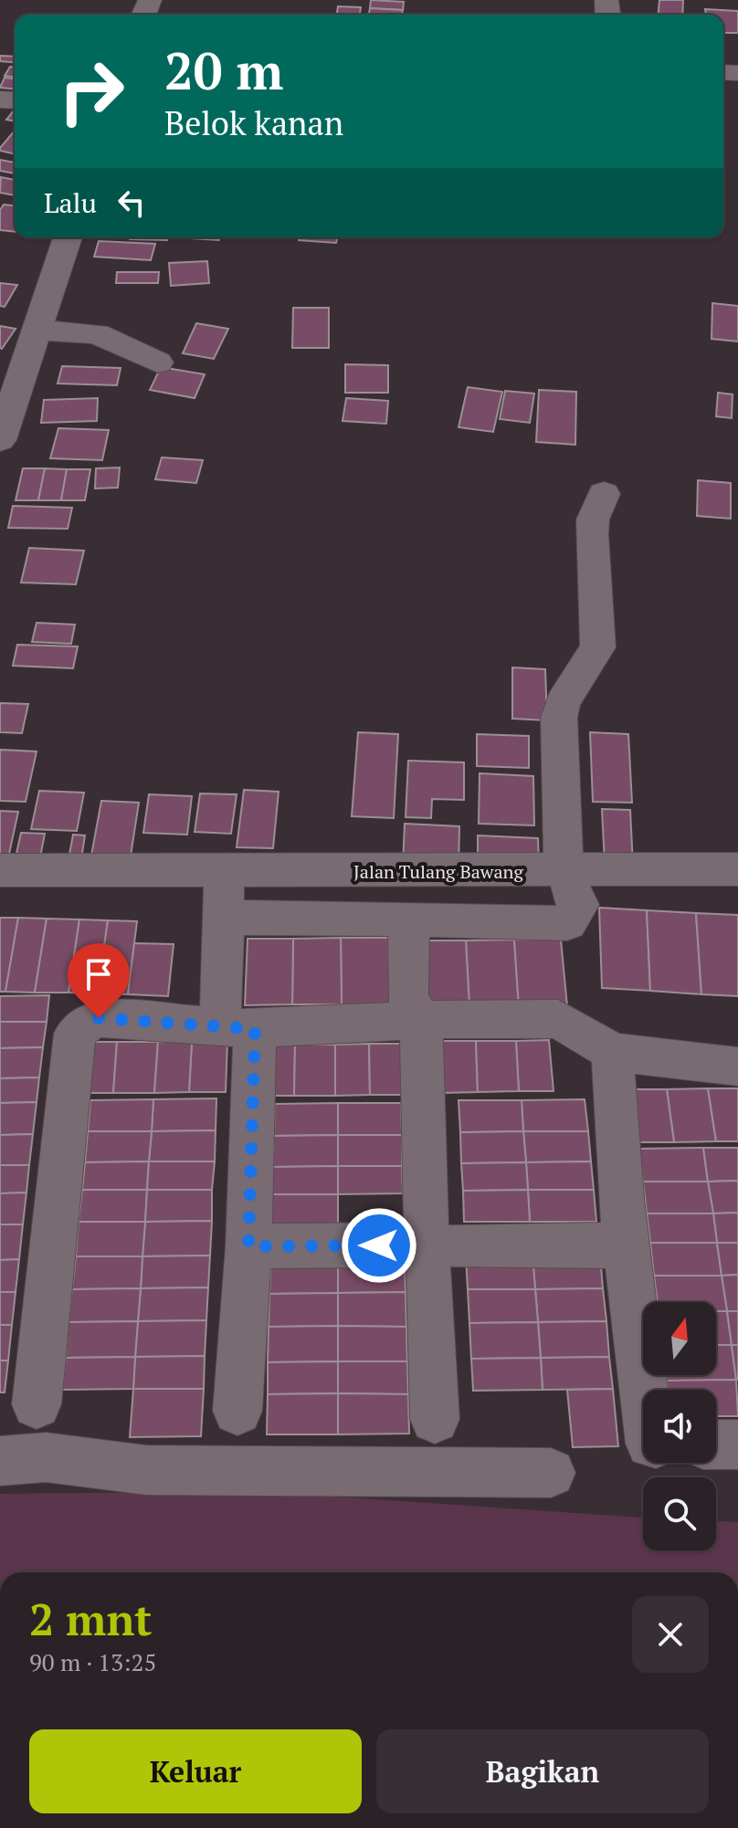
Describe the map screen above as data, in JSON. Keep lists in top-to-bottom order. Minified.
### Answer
{"streets":{"street":["Jalan Tulang Bawang"]},"north":"top","page":{"turn":["20 m","Belok kanan"],"then":"Lalu","heading":["2 mnt","90 m · 13:25"],"buttons":["Keluar","Bagikan"]}}
